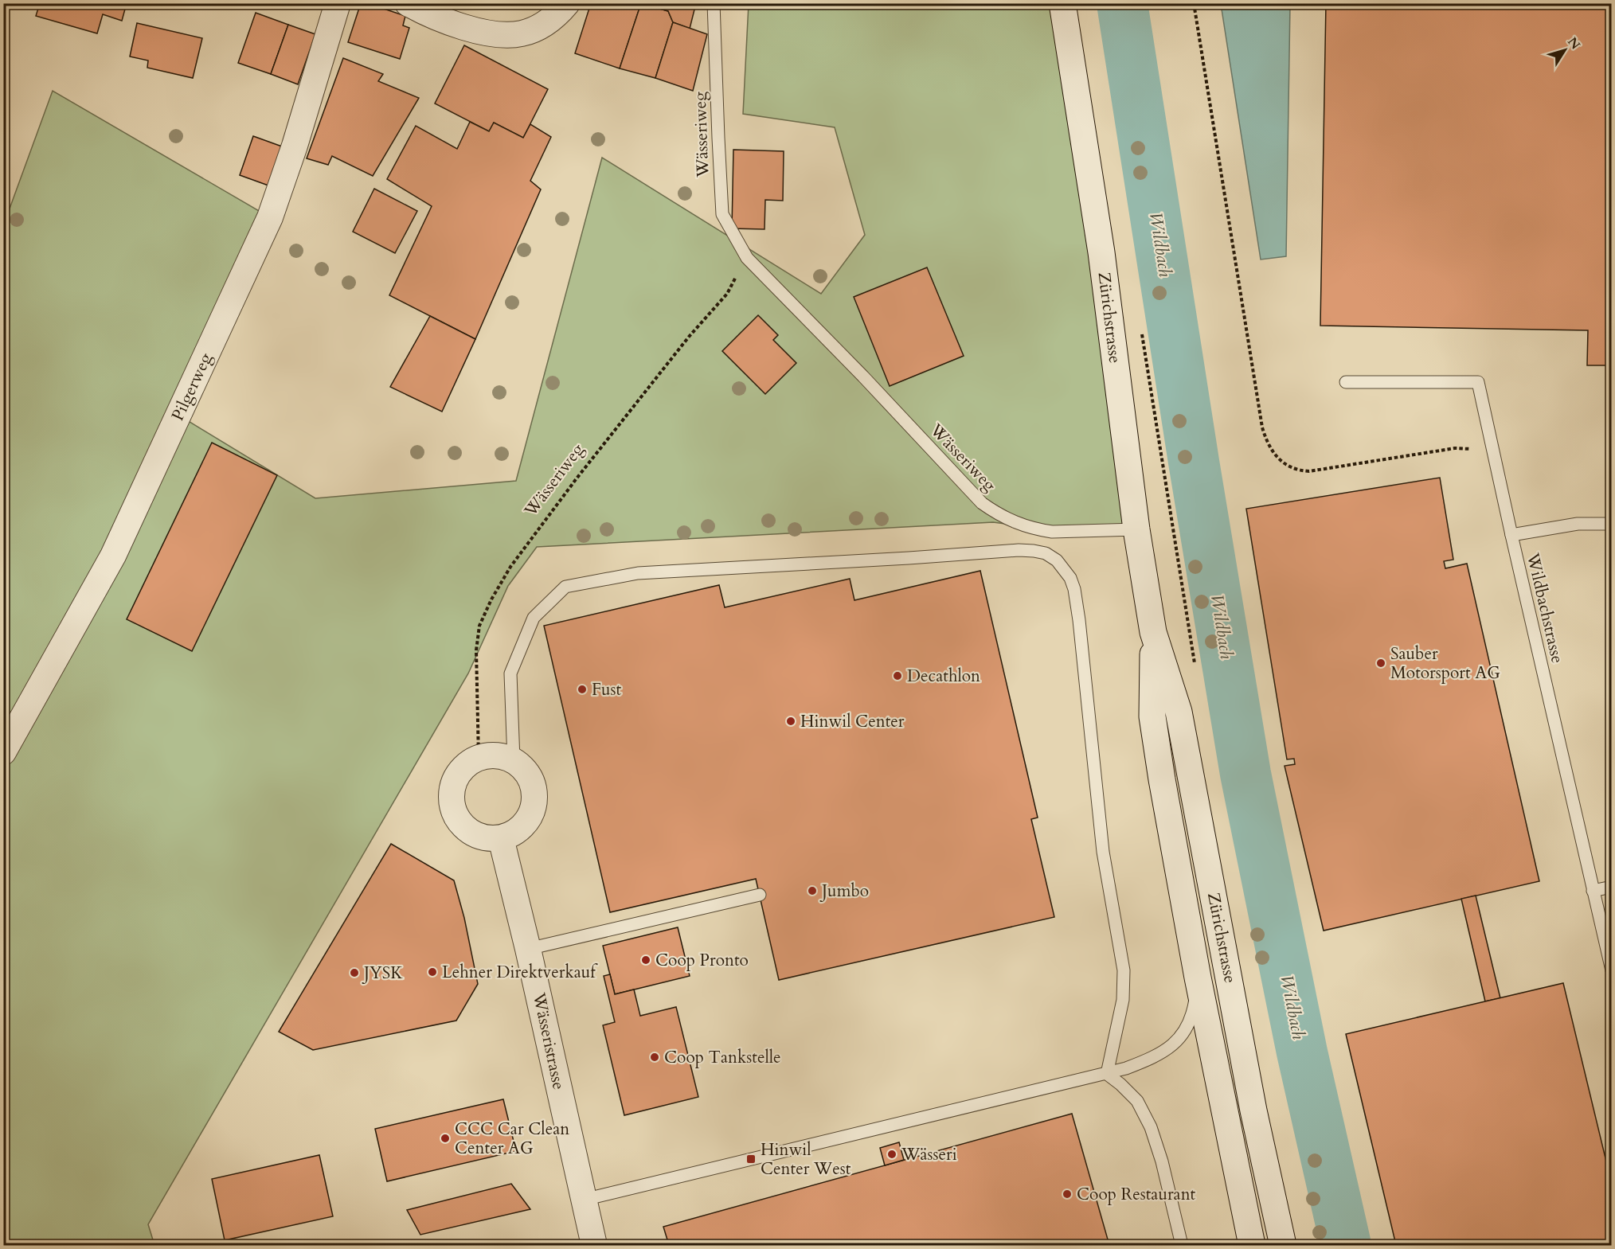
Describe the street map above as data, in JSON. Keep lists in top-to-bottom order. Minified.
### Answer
{"streets":{"main road":["Zürichstrasse"],"street":["Pilgerweg","Wässeristrasse"],"lane":["Wässeriweg","Wildbachstrasse"]},"crossings":[["Wässeriweg","Zürichstrasse"],["Wässeriweg","Wässeristrasse"]],"water":["Wildbach"],"places":{"other":["Sauber Motorsport AG","Decathlon","Fust","Hinwil Center","Jumbo","Coop Pronto","Lehner Direktverkauf","JYSK","Coop Tankstelle","CCC Car Clean Center AG","Wässeri","Coop Restaurant"],"transit":["Hinwil Center West"]},"north":"top right"}
